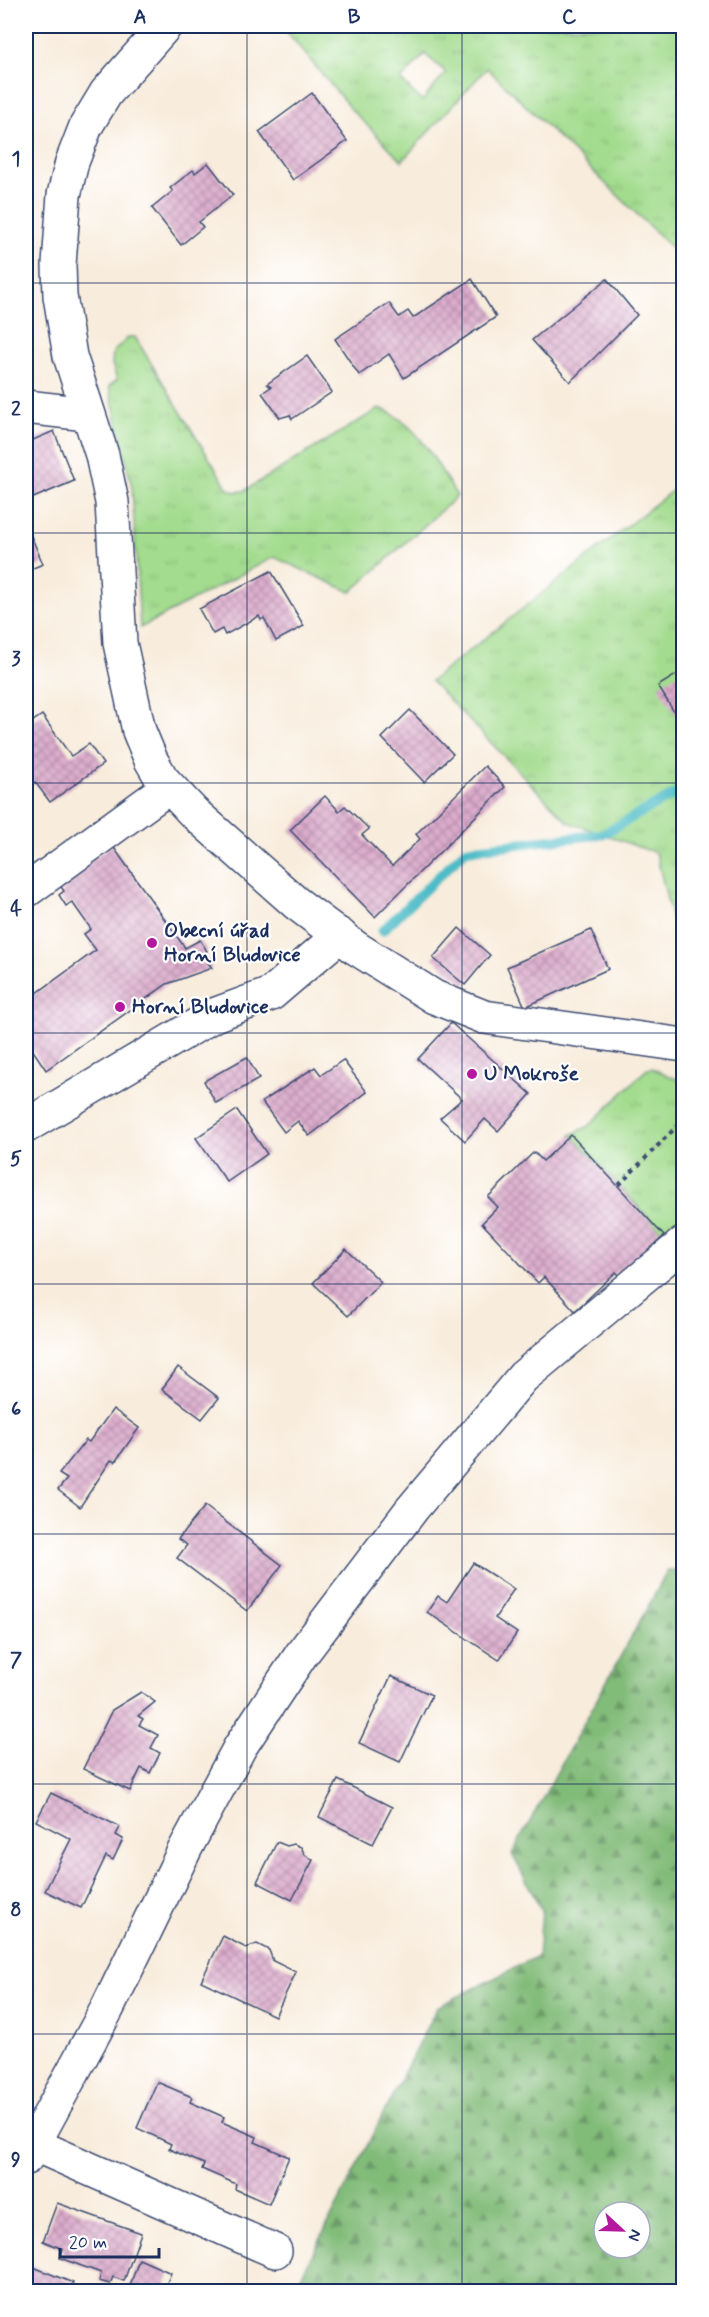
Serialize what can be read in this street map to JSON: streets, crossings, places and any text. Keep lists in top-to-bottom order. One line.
{"places":["Obecní úřad Horní Bludovice","Horní Bludovice","U Mokroše"],"scale_bar":"20 m","north":"right","grid":{"columns":["A","B","C"],"rows":["1","2","3","4","5","6","7","8","9"]}}
